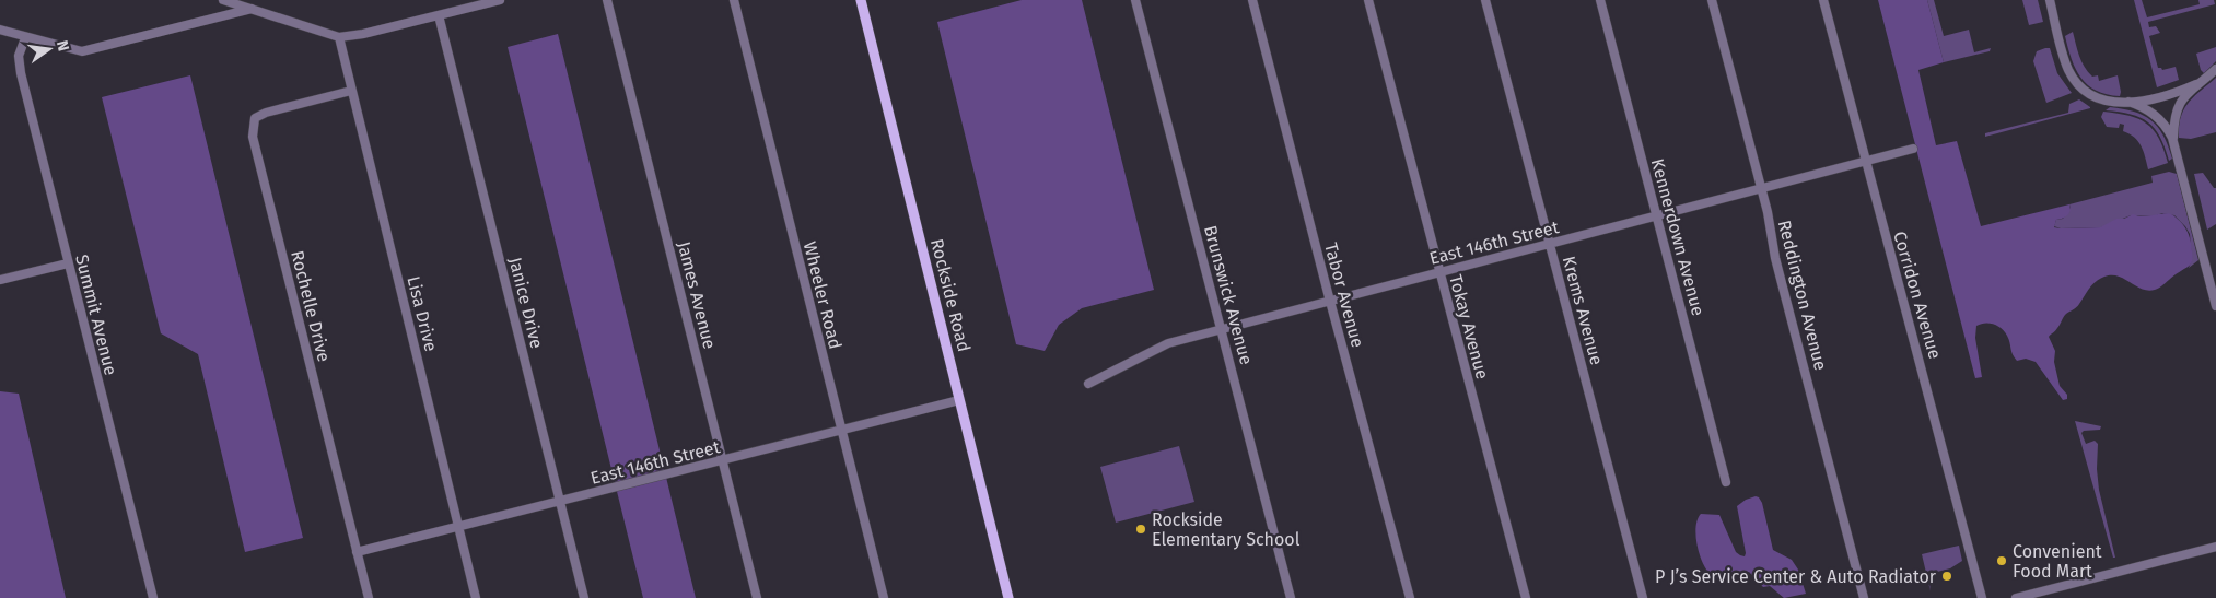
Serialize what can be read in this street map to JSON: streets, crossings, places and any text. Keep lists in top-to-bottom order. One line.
{"streets":{"main road":["Rockside Road"],"street":["Kennerdown Avenue","East 146th Street","James Avenue","Wheeler Road","Brunswick Avenue","Tabor Avenue","Reddington Avenue","Corridon Avenue","Janice Drive","Rochelle Drive","Krems Avenue","Lisa Drive","Summit Avenue","Tokay Avenue"]},"crossings":[["Kennerdown Avenue","East 146th Street"],["East 146th Street","James Avenue"],["East 146th Street","Wheeler Road"],["East 146th Street","Rockside Road"],["East 146th Street","Brunswick Avenue"],["East 146th Street","Tabor Avenue"],["East 146th Street","Reddington Avenue"],["East 146th Street","Corridon Avenue"],["East 146th Street","Janice Drive"],["East 146th Street","Rochelle Drive"],["East 146th Street","Krems Avenue"],["East 146th Street","Lisa Drive"],["East 146th Street","Tokay Avenue"],["Rochelle Drive","Lisa Drive"]],"places":["Rockside Elementary School","Convenient Food Mart","P J’s Service Center & Auto Radiator"],"north":"right"}
